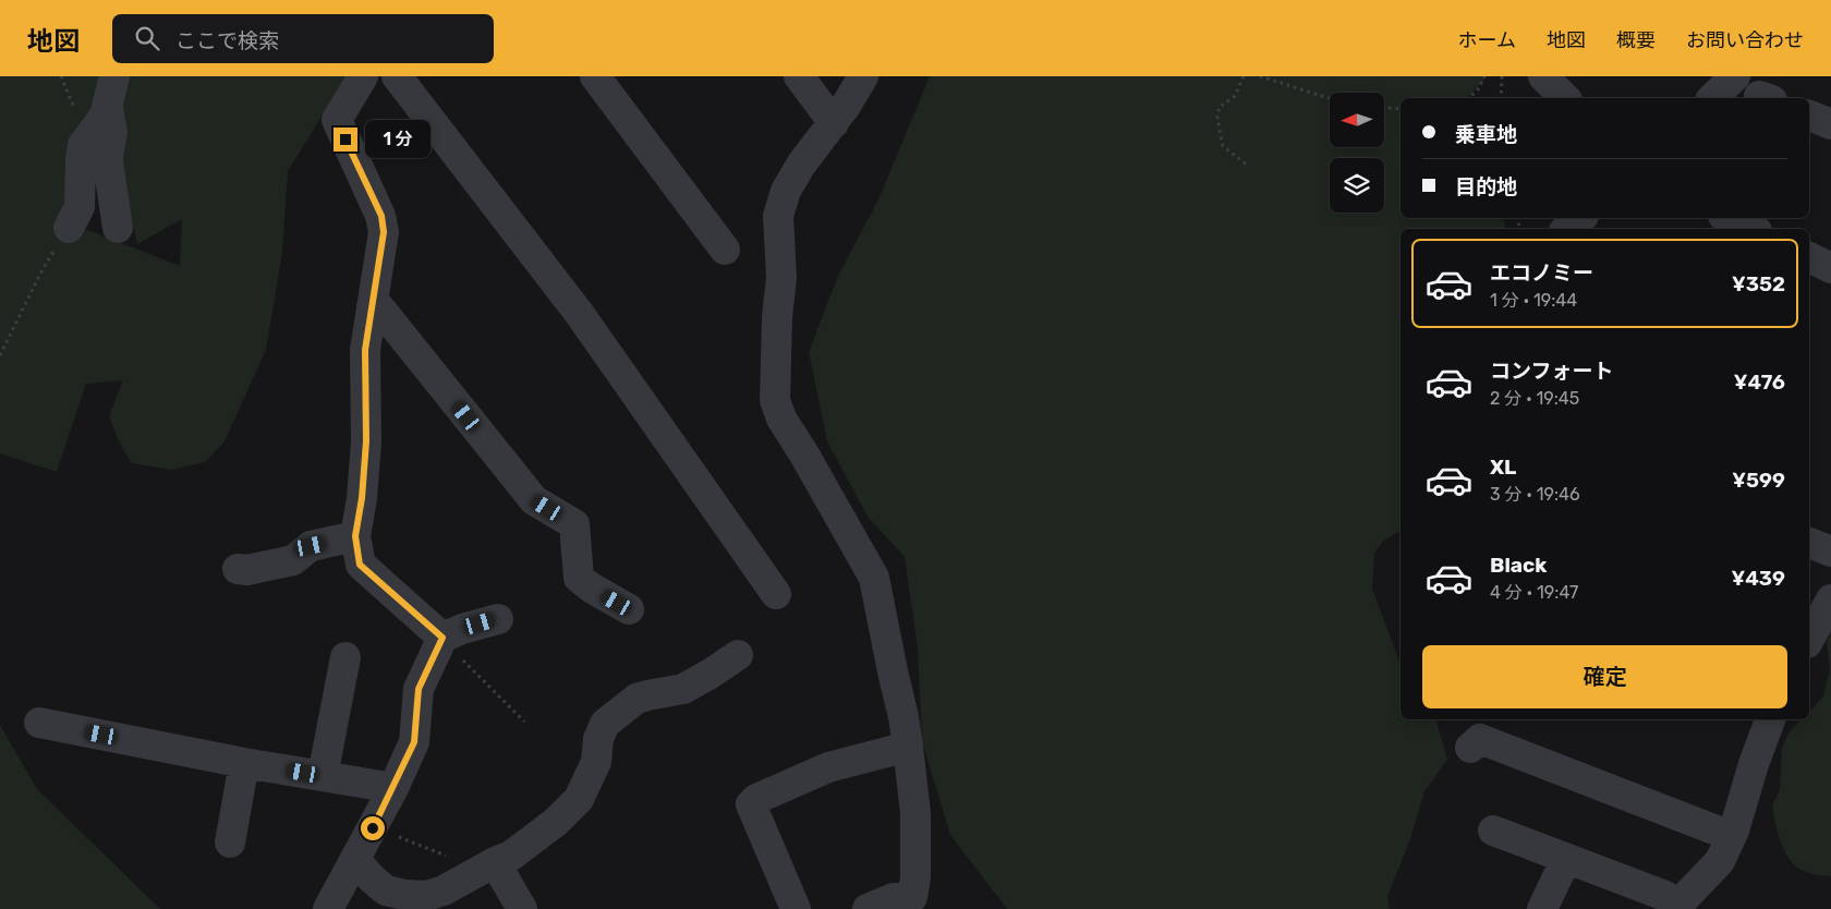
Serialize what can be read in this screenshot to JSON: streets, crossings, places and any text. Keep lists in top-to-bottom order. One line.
{"north":"left","page":{"header":"地図","search":"ここで検索","nav":["ホーム","地図","概要","お問い合わせ"],"banner":["乗車地","目的地"],"bubble":"1 分","list":[{"name":"エコノミー","note":"1 分 · 19:44","value":"¥352"},{"name":"コンフォート","note":"2 分 · 19:45","value":"¥476"},{"name":"XL","note":"3 分 · 19:46","value":"¥599"},{"name":"Black","note":"4 分 · 19:47","value":"¥439"}],"buttons":"確定"}}
